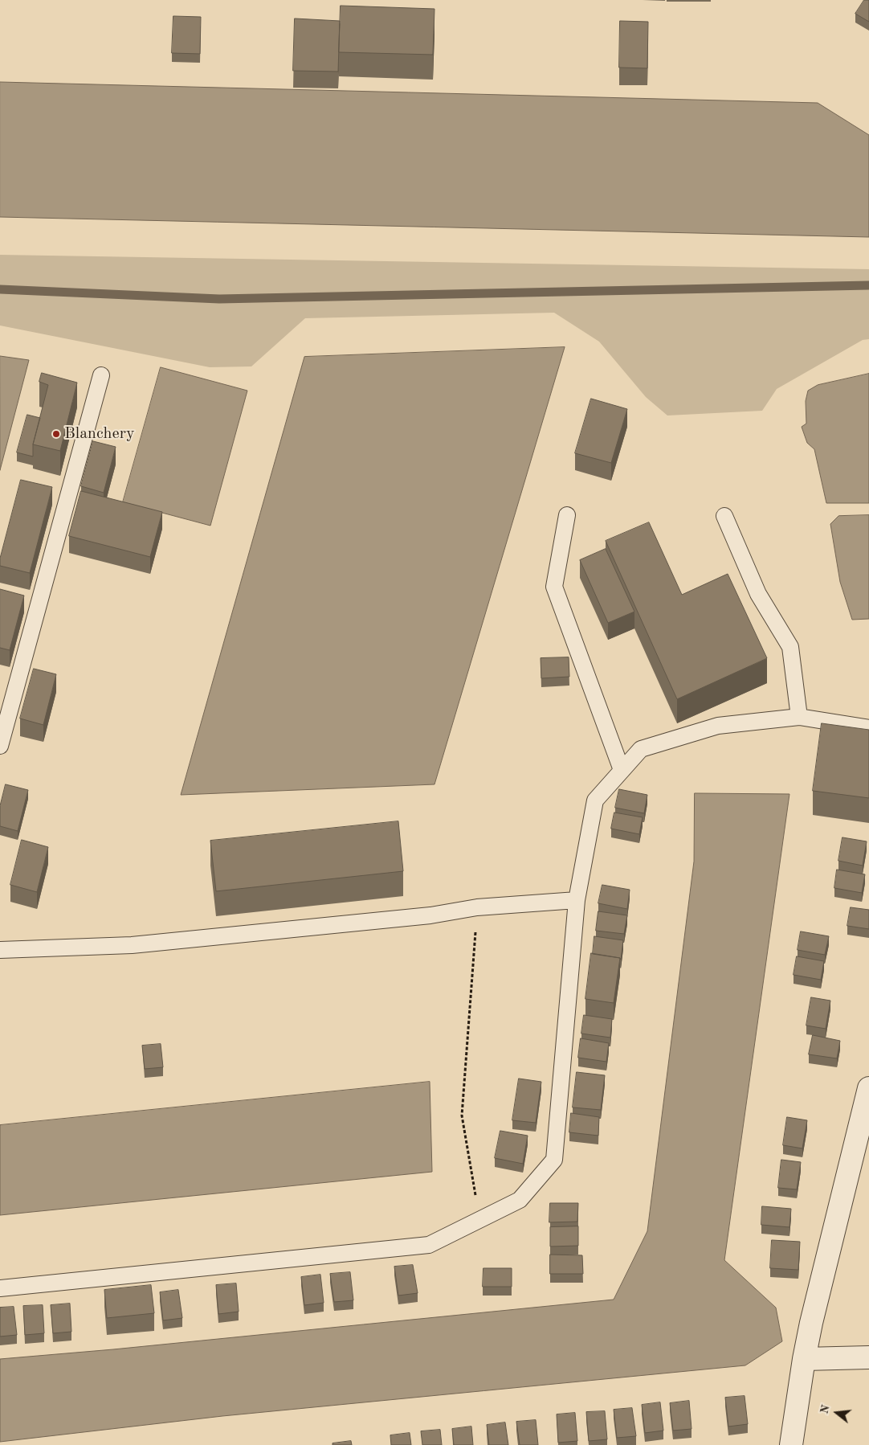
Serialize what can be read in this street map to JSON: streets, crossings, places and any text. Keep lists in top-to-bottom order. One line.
{"places":["Blanchery"],"north":"left"}
